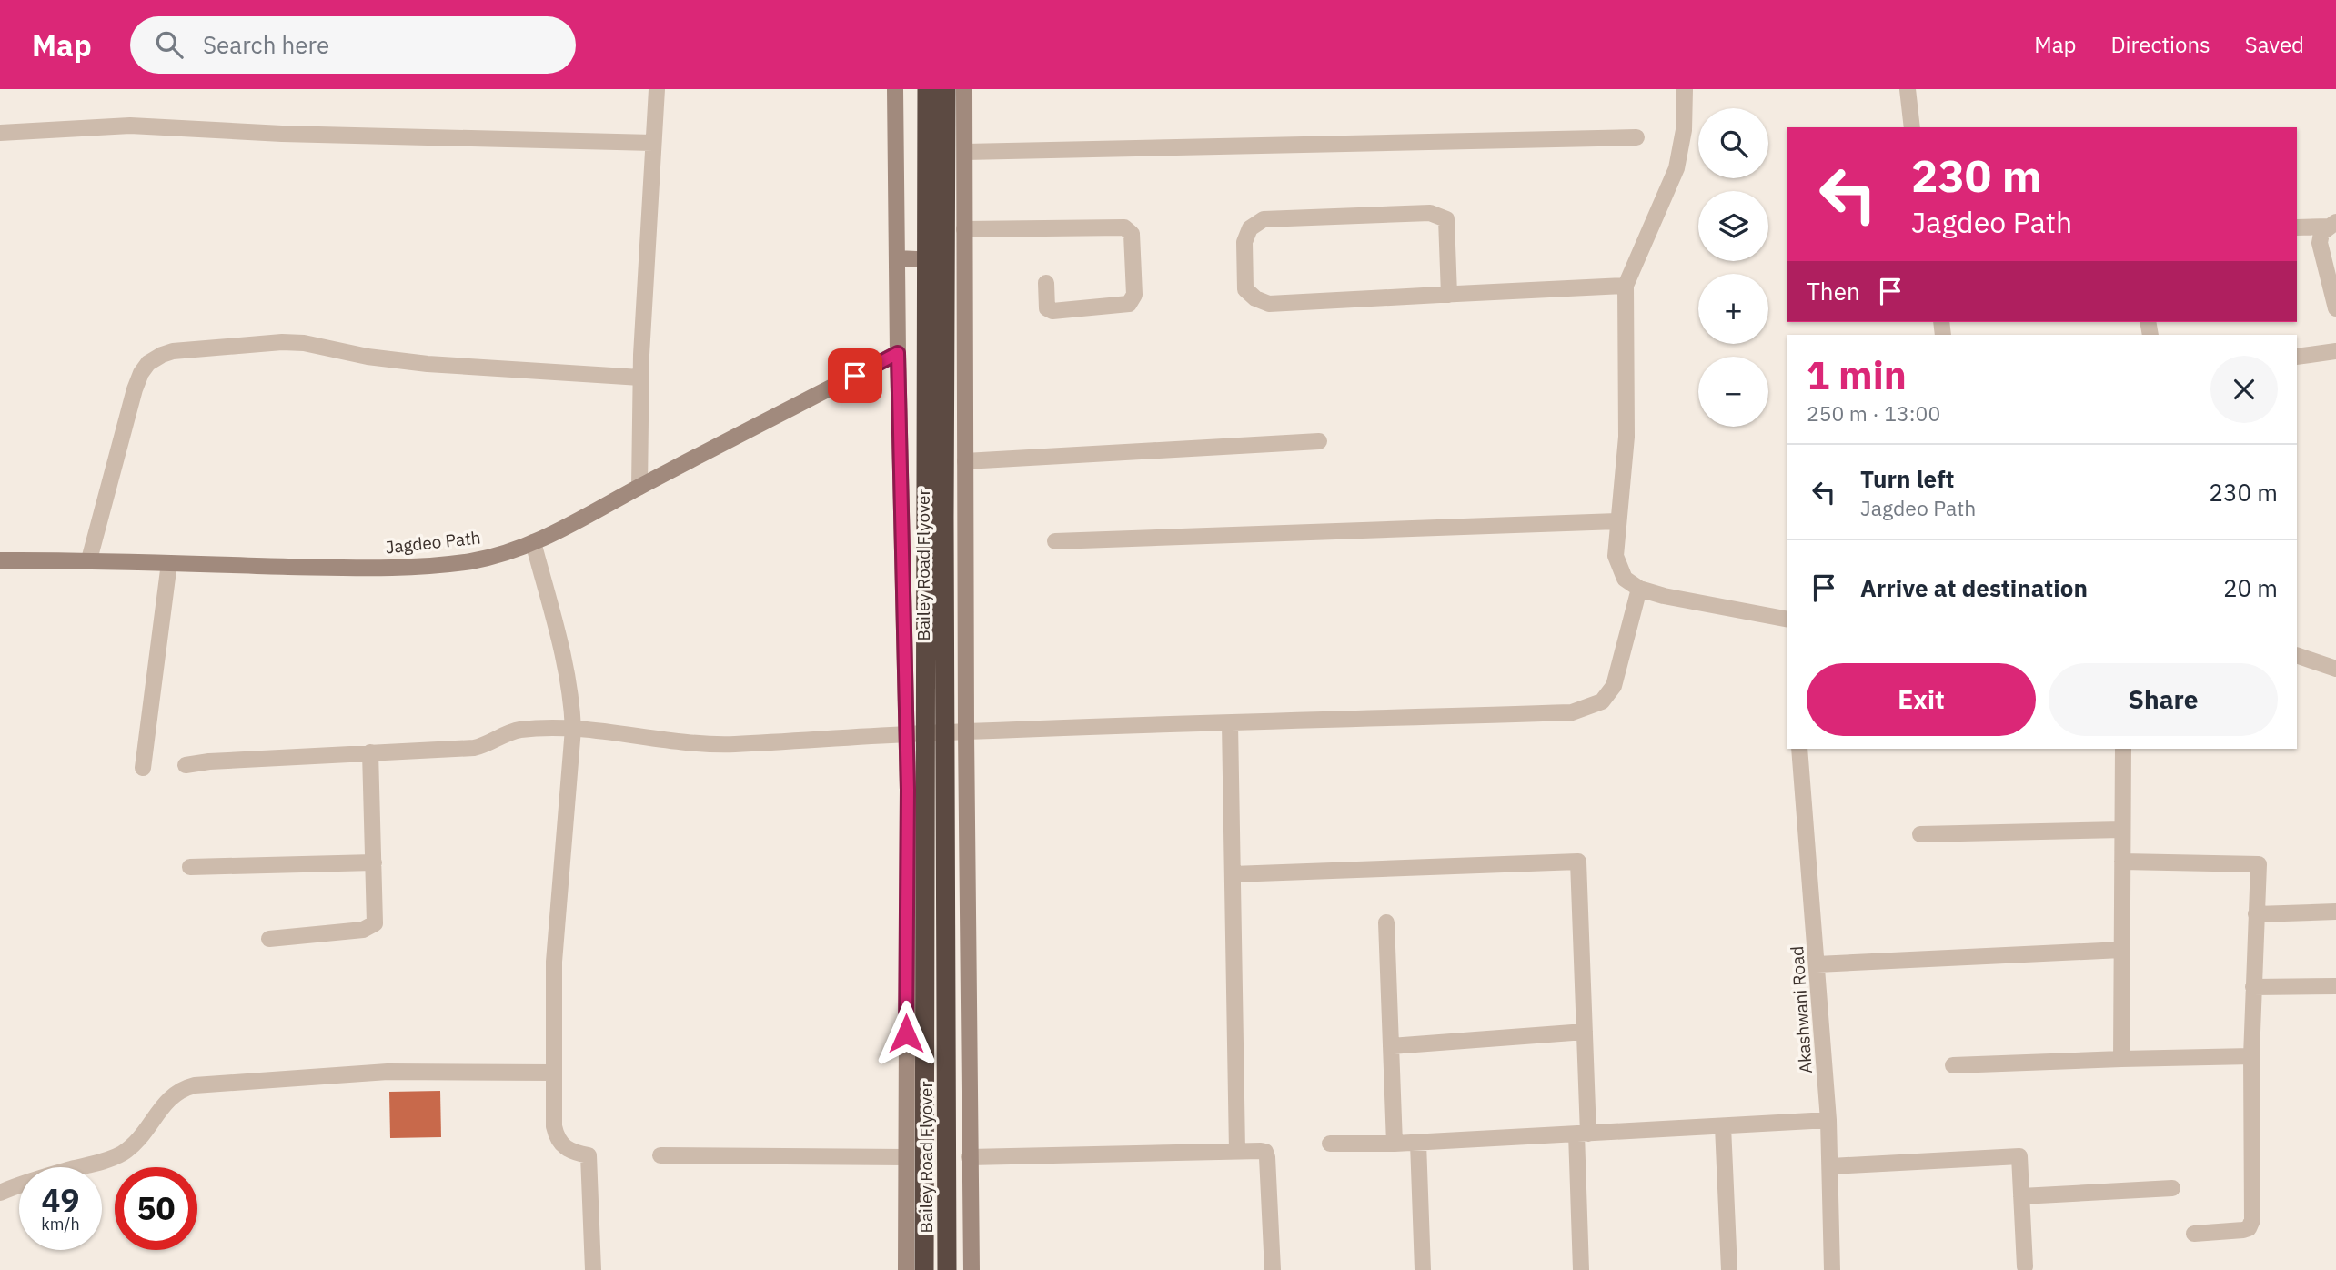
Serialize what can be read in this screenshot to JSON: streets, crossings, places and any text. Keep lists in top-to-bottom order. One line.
{"streets":{"highway":["Bailey Road Flyover"],"main road":["Jagdeo Path"],"street":["Akashwani Road"]},"page":{"header":"Map","search":"Search here","nav":["Map","Directions","Saved"],"map_buttons":["+","−"],"turn":["230 m","Jagdeo Path"],"then":"Then","heading":["1 min","250 m · 13:00"],"list":[{"name":"Turn left","note":"Jagdeo Path","value":"230 m"},{"name":"Arrive at destination","value":"20 m"}],"buttons":["Exit","Share"],"speed":"49 km/h","limit":"50"}}
